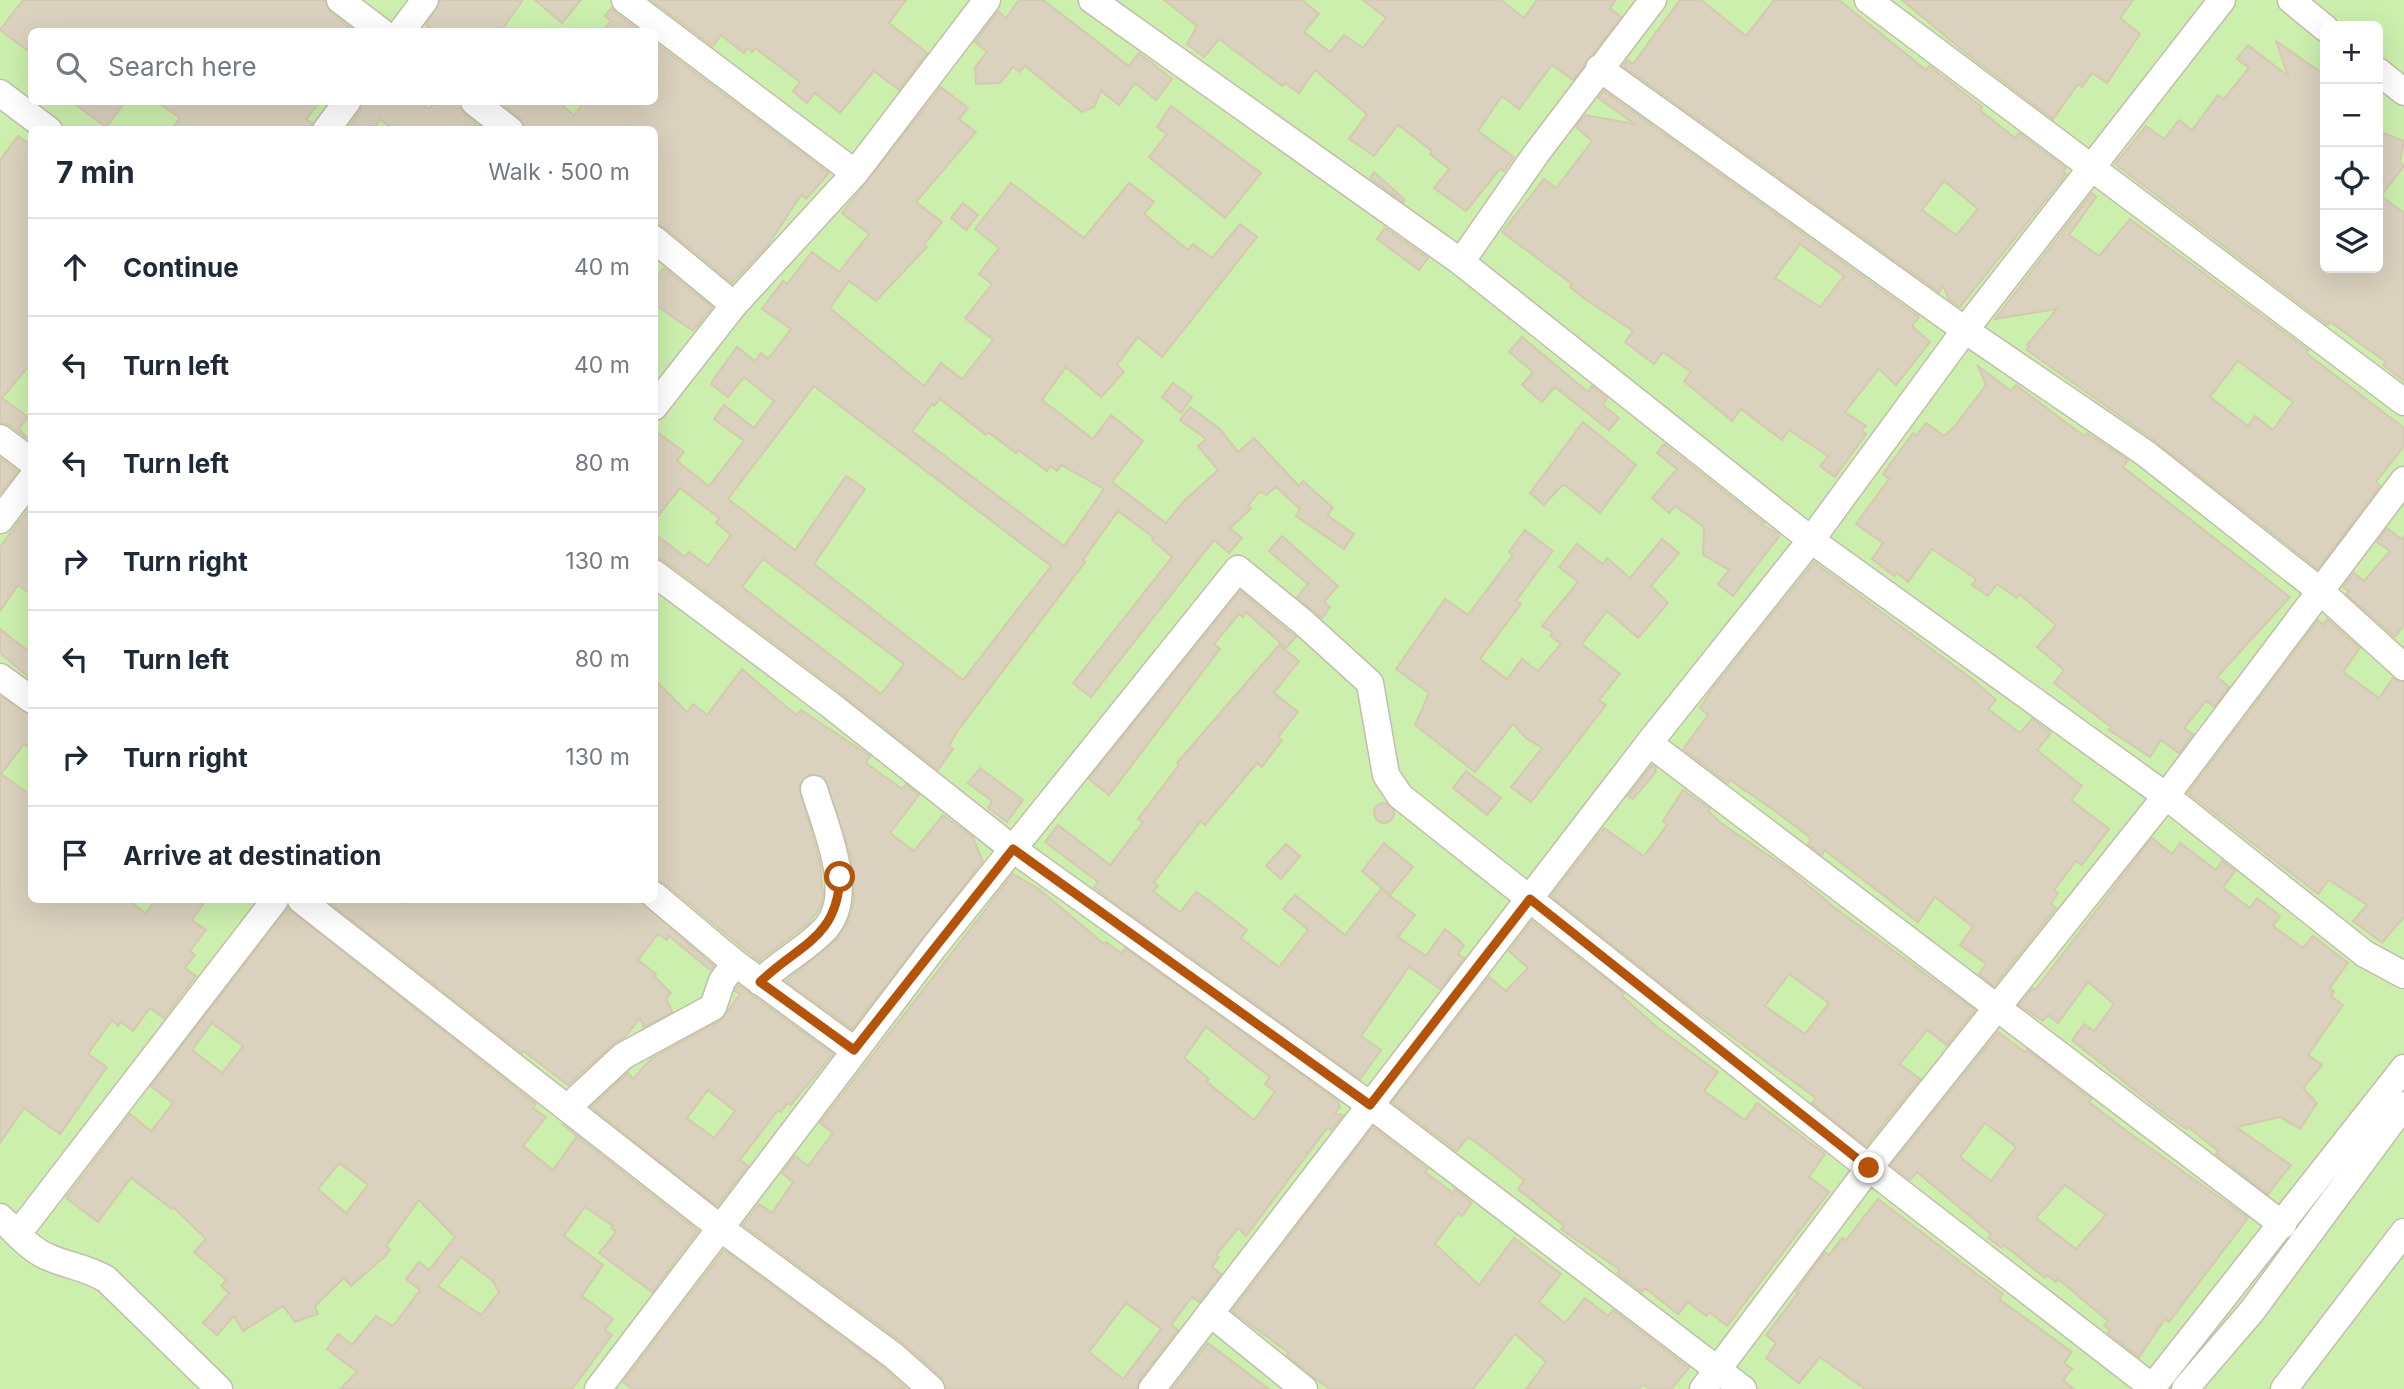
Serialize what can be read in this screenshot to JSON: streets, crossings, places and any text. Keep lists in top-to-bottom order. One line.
{"page":{"map_buttons":["+","−"],"search":"Search here","heading":["7 min","Walk · 500 m"],"list":[["Continue","40 m"],["Turn left","40 m"],["Turn left","80 m"],["Turn right","130 m"],["Turn left","80 m"],["Turn right","130 m"],"Arrive at destination"]}}
